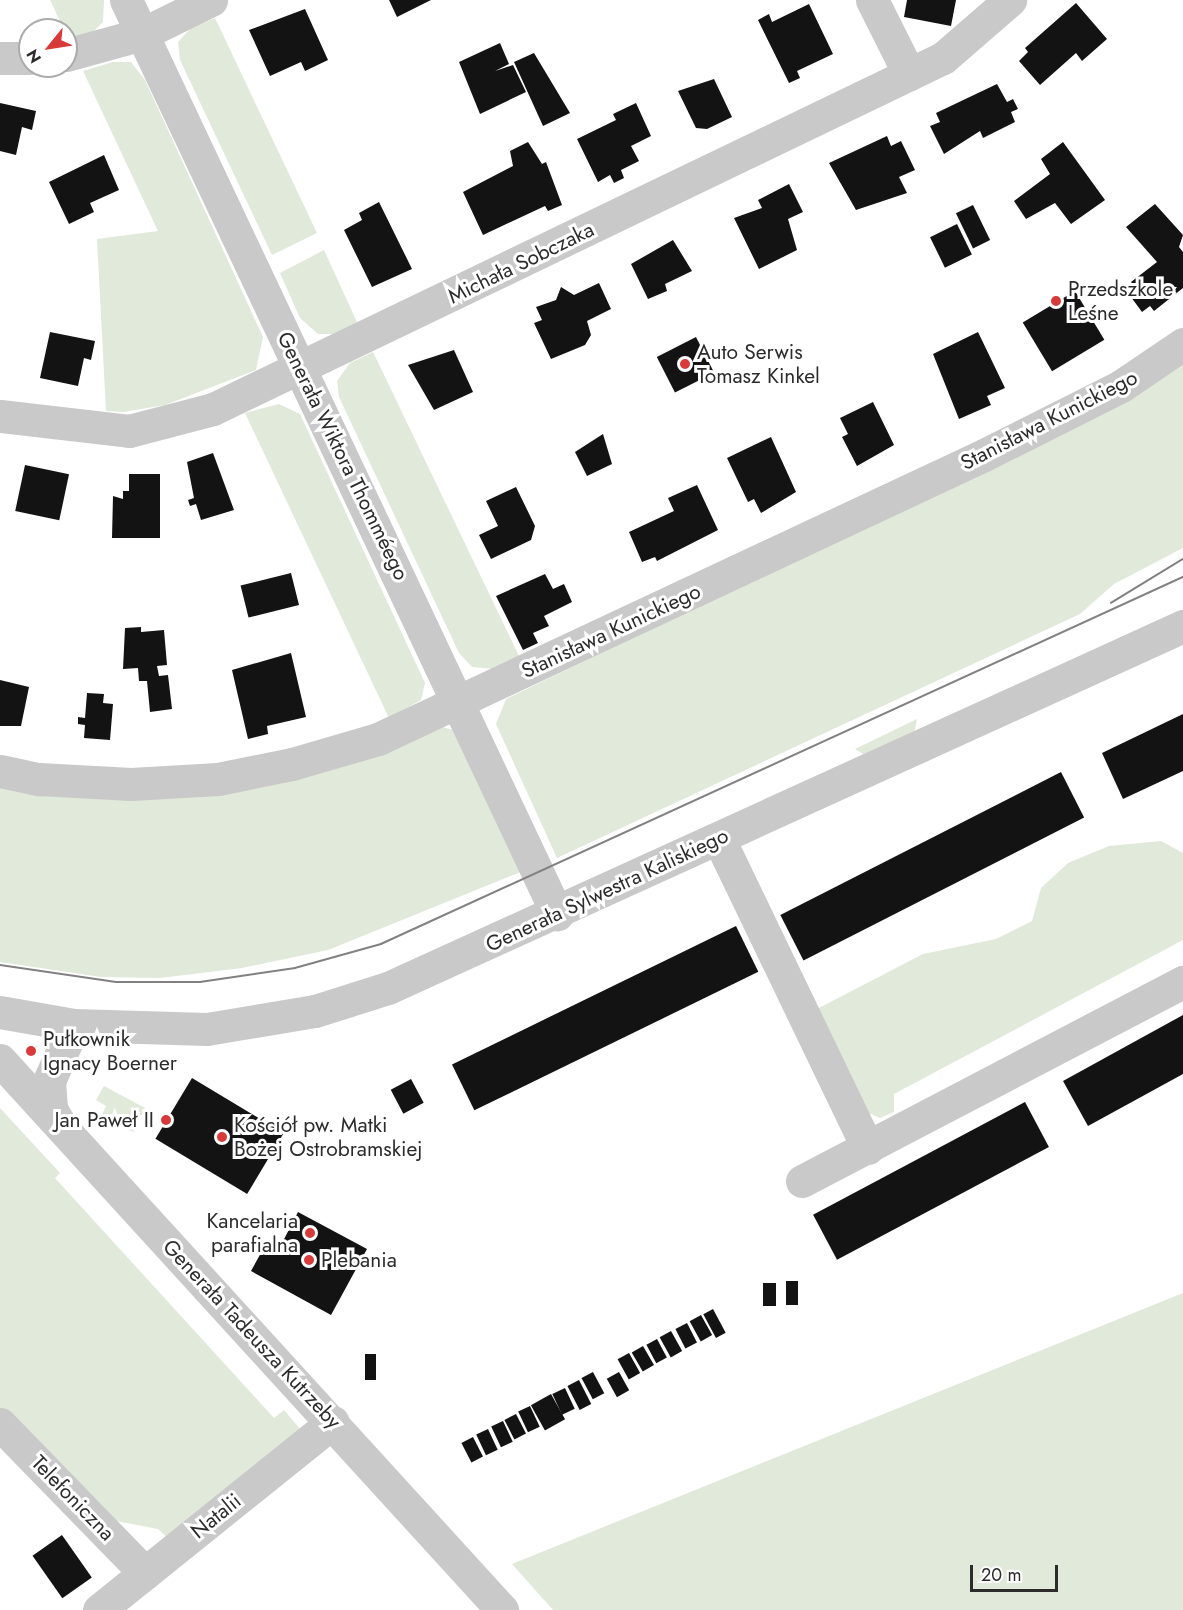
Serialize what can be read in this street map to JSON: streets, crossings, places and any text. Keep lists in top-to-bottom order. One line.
{"streets":{"street":["Michała Sobczaka","Stanisława Kunickiego","Generała Wiktora Thomméego","Generała Sylwestra Kaliskiego","Generała Tadeusza Kutrzeby","Telefoniczna","Natalii"]},"crossings":[["Michała Sobczaka","Generała Wiktora Thomméego"],["Stanisława Kunickiego","Generała Wiktora Thomméego"],["Generała Wiktora Thomméego","Generała Sylwestra Kaliskiego"],["Generała Tadeusza Kutrzeby","Natalii"],["Telefoniczna","Natalii"]],"places":["Przedszkole Leśne","Auto Serwis Tomasz Kinkel","Pułkownik Ignacy Boerner","Jan Paweł II","Kościół pw. Matki Bożej Ostrobramskiej","Kancelaria parafialna","Plebania"],"scale_bar":"20 m","north":"bottom left"}
